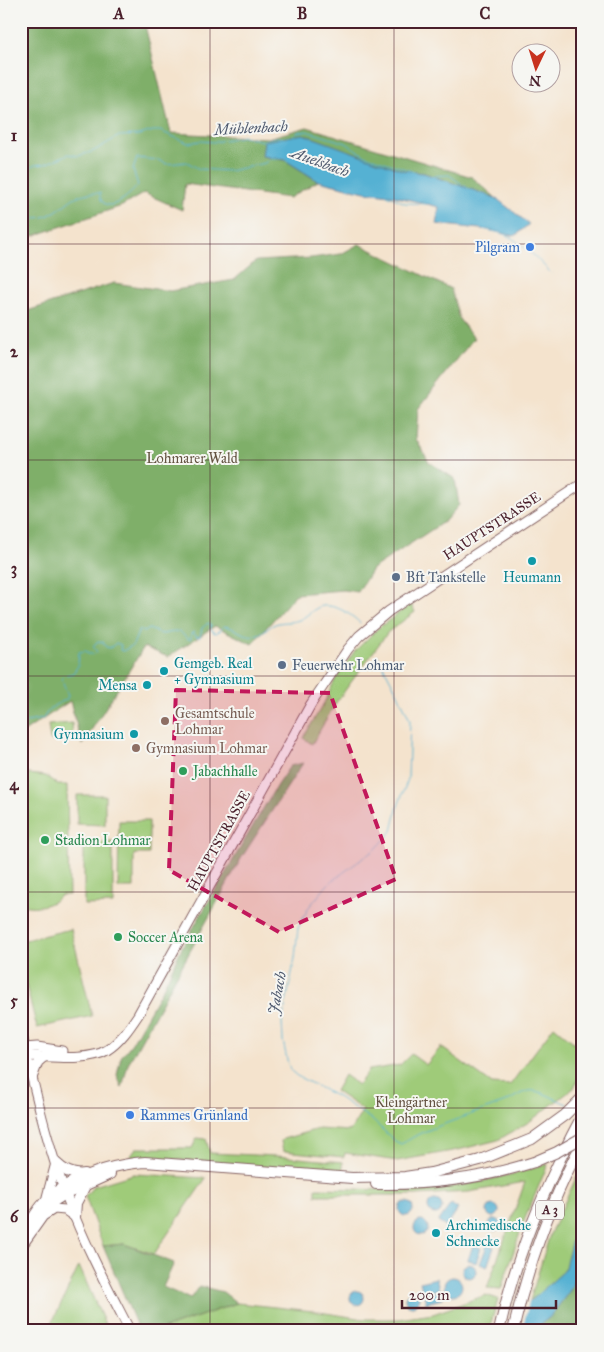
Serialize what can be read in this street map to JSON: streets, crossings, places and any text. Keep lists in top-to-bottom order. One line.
{"streets":{"highway":["A 3"],"main road":["HAUPTSTRASSE"]},"water":["Mühlenbach","Auelsbach","Jabach"],"parks":["Lohmarer Wald","Kleingärtner Lohmar"],"places":["Pilgram","Heumann","Bft Tankstelle","Feuerwehr Lohmar","Gemgeb. Real + Gymnasium","Mensa","Gesamtschule Lohmar","Gymnasium","Gymnasium Lohmar","Jabachhalle","Stadion Lohmar","Soccer Arena","Rammes Grünland","Archimedische Schnecke"],"scale_bar":"200 m","north":"bottom","grid":{"columns":["A","B","C"],"rows":["1","2","3","4","5","6"]}}
